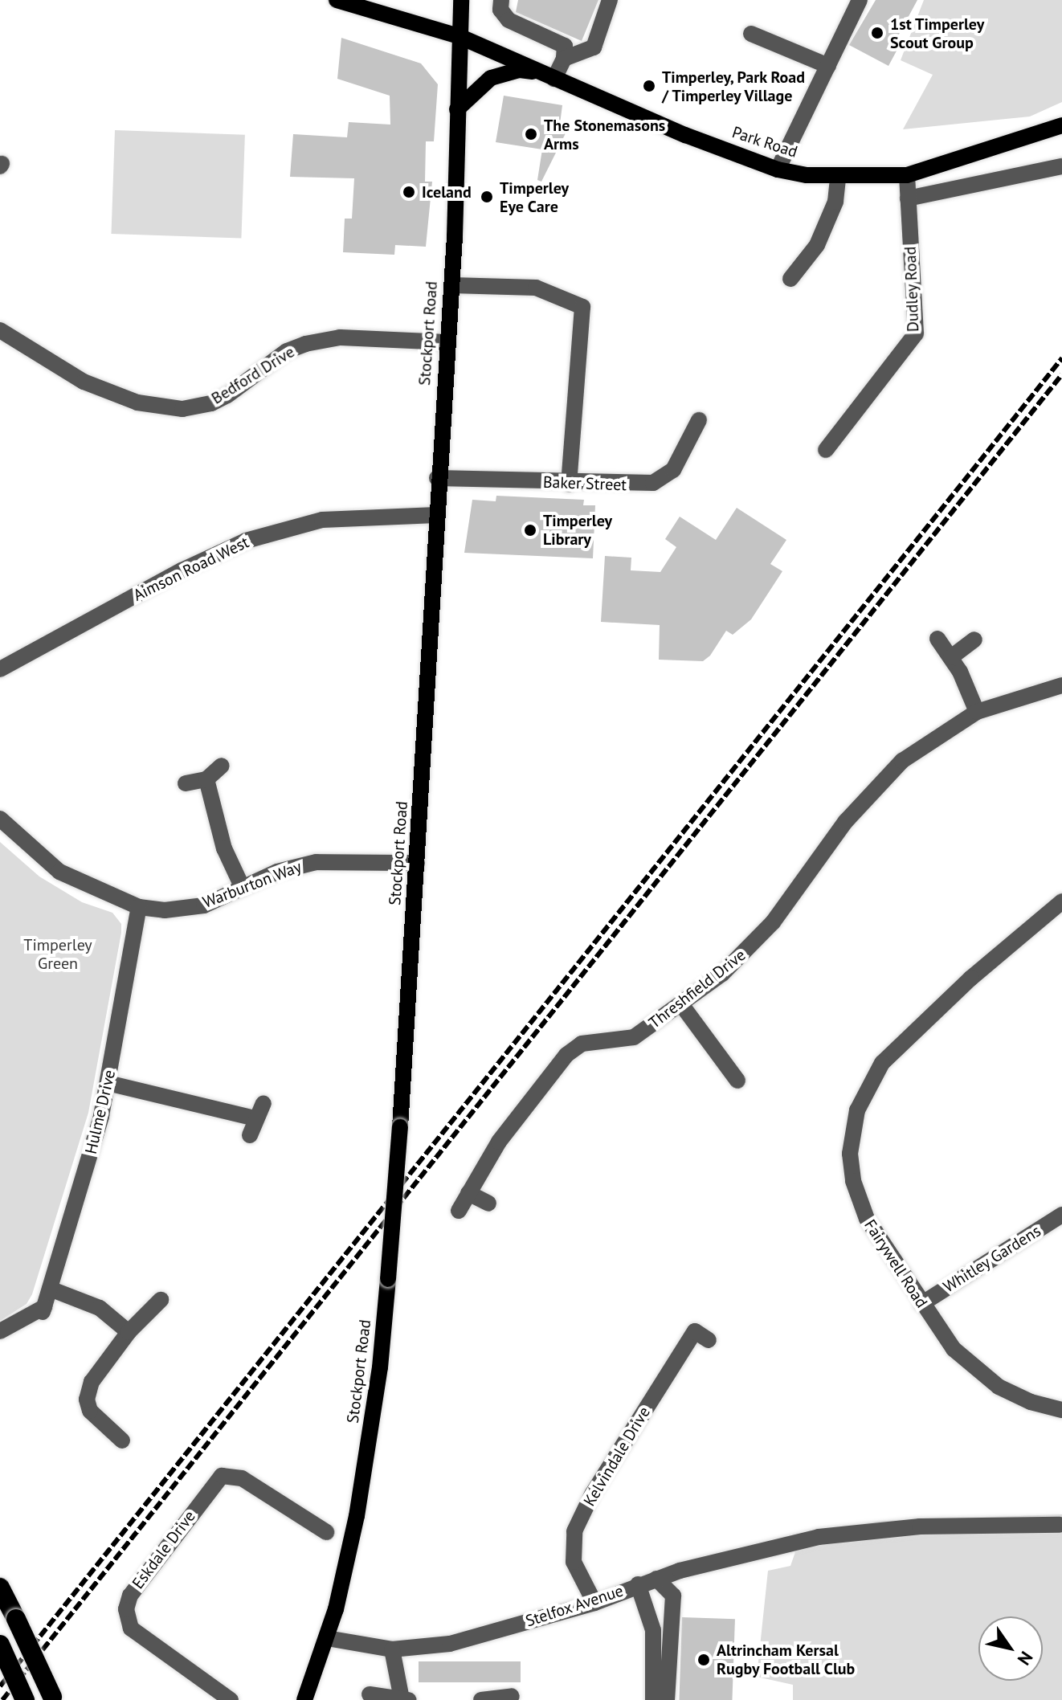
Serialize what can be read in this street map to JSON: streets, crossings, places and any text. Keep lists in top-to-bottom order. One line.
{"streets":{"main road":["Park Road","Stockport Road"],"street":["Dudley Road","Bedford Drive","Baker Street","Aimson Road West","Warburton Way","Threshfield Drive","Hulme Drive","Whitley Gardens","Fairywell Road","Kelvindale Drive","Eskdale Drive","Stelfox Avenue"]},"crossings":[["Park Road","Dudley Road"],["Park Road","Stockport Road"],["Stockport Road","Bedford Drive"],["Stockport Road","Baker Street"],["Stockport Road","Aimson Road West"],["Stockport Road","Warburton Way"],["Stockport Road","Stelfox Avenue"],["Warburton Way","Hulme Drive"],["Whitley Gardens","Fairywell Road"],["Kelvindale Drive","Stelfox Avenue"]],"parks":["Timperley Green"],"places":["1st Timperley Scout Group","Timperley, Park Road / Timperley Village","The Stonemasons Arms","Iceland","Timperley Eye Care","Timperley Library","Altrincham Kersal Rugby Football Club"],"north":"bottom right"}
